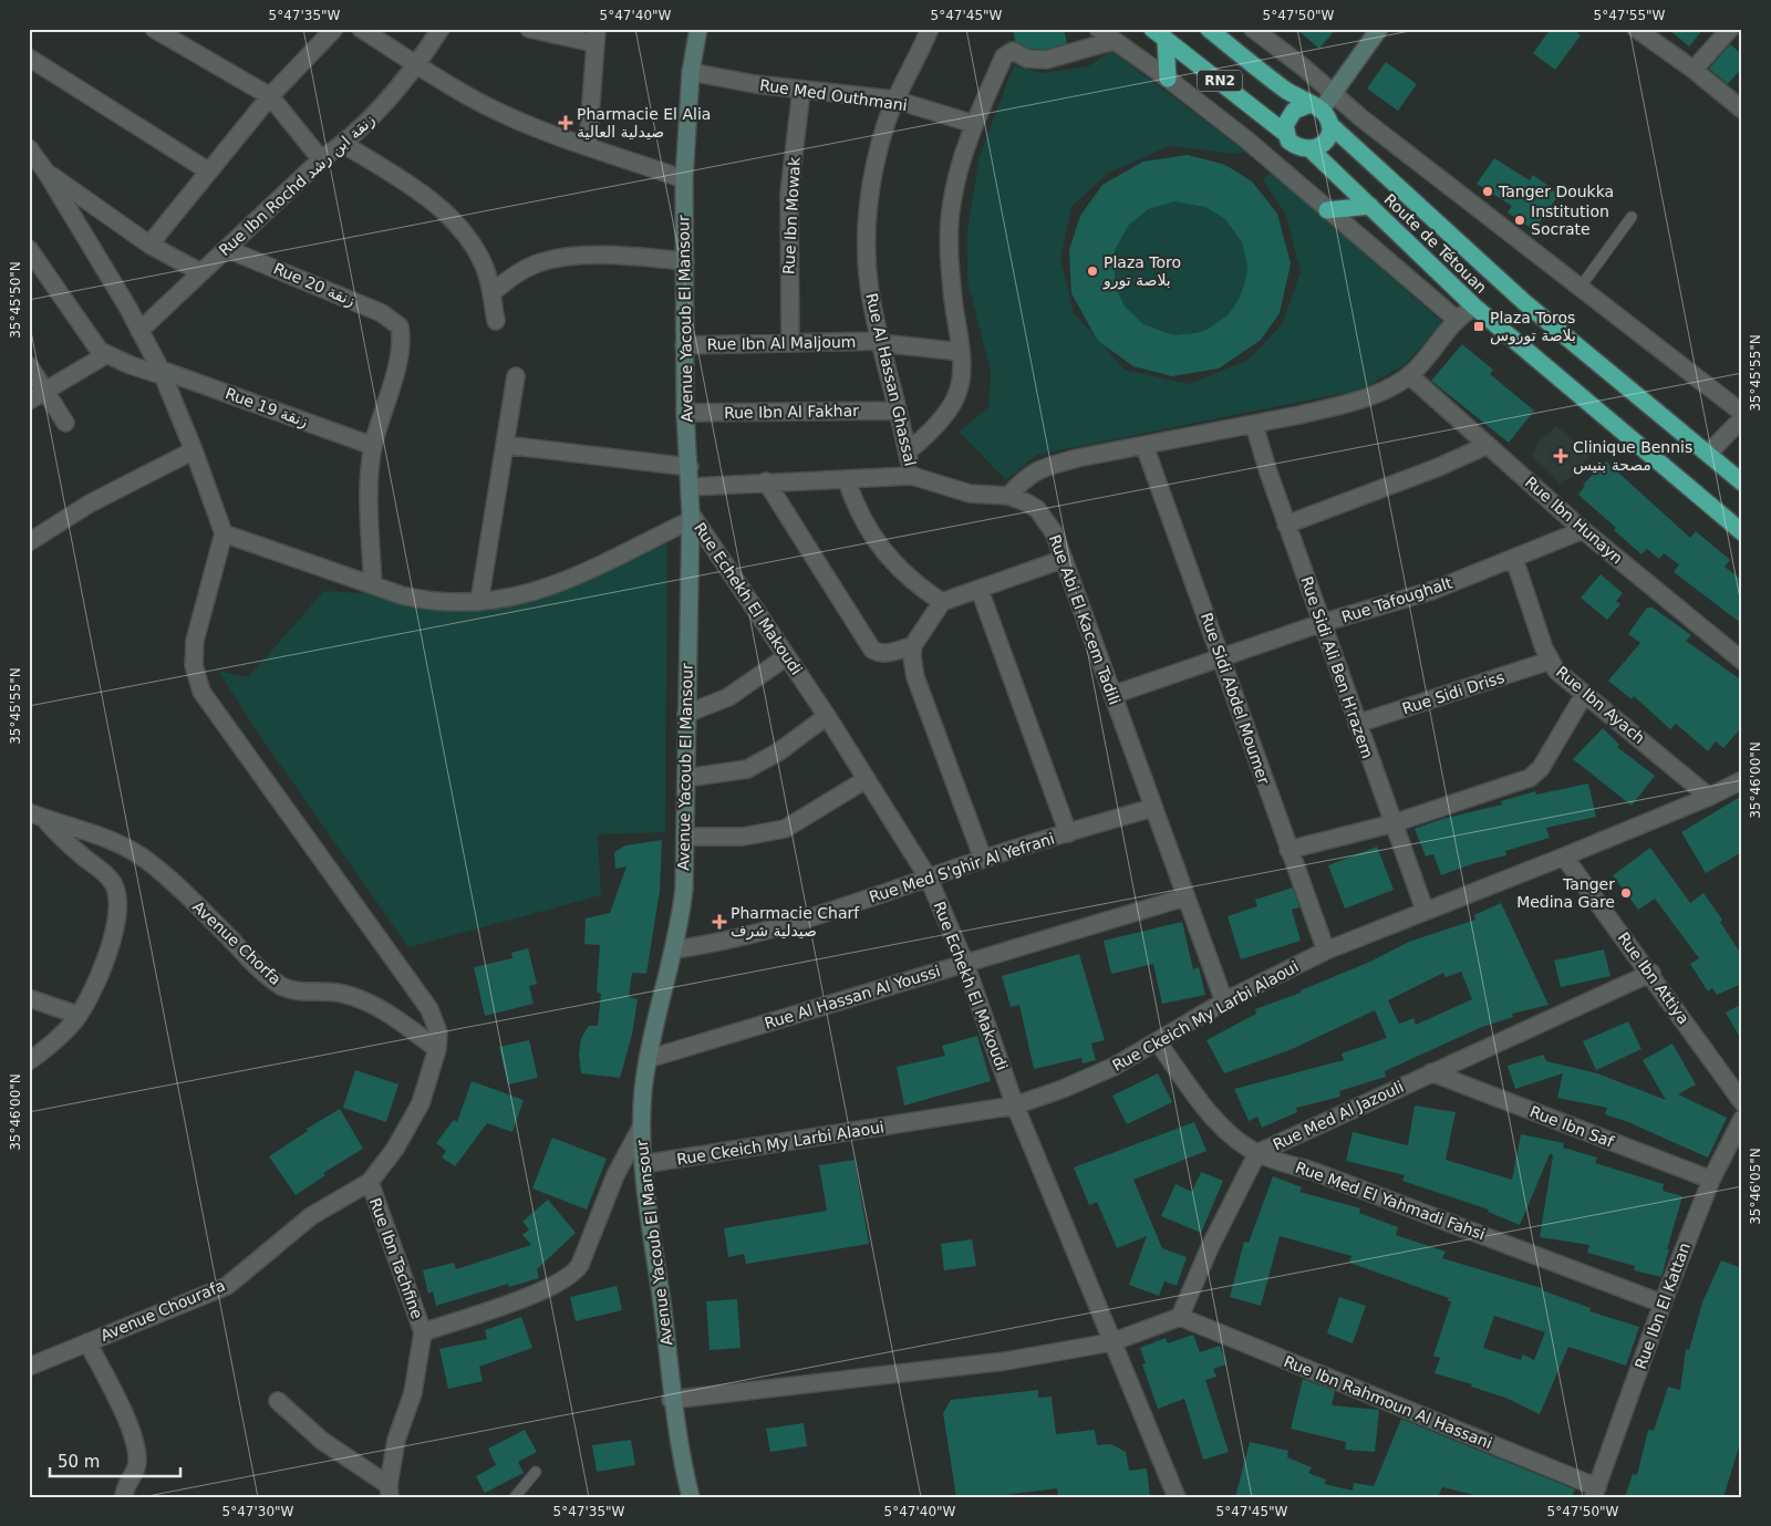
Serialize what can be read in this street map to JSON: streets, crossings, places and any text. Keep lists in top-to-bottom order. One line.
{"streets":{"highway":["RN2","Route de Tétouan"],"street":["Rue Med Outhmani","Rue Ibn Rochd زنقة ابن رشد","Rue Ibn Mowak","Rue 20 زنقة","Avenue Yacoub El Mansour","Rue Ibn Al Maljoum","Rue Al Hassan Ghassal","Rue 19 زنقة","Rue Ibn Al Fakhar","Rue Ibn Hunayn","Rue Echekh El Makoudi","Rue Tafoughalt","Rue Abi El Kacem Tadili","Rue Sidi Ali Ben H'razem","Rue Sidi Driss","Rue Sidi Abdel Moumer","Rue Ibn Ayach","Rue Med S'ghir Al Yefrani","Avenue Chorfa","Rue Ibn Attiya","Rue Al Hassan Al Youssi","Rue Ckeich My Larbi Alaoui","Rue Med Al Jazouli","Rue Ibn Saf","Rue Med El Yahmadi Fahsi","Rue Ibn Tachfine","Rue Ibn El Kattan","Avenue Chourafa","Rue Ibn Rahmoun Al Hassani"]},"crossings":[["RN2","Route de Tétouan"],["Rue Med Outhmani","Rue Ibn Mowak"],["Rue Med Outhmani","Avenue Yacoub El Mansour"],["Rue Med Outhmani","Rue Al Hassan Ghassal"],["Rue Ibn Rochd زنقة ابن رشد","Rue 20 زنقة"],["Rue Ibn Mowak","Rue Ibn Al Maljoum"],["Rue 20 زنقة","Rue 19 زنقة"],["Avenue Yacoub El Mansour","Rue Ibn Al Maljoum"],["Avenue Yacoub El Mansour","Rue Ibn Al Fakhar"],["Avenue Yacoub El Mansour","Rue Echekh El Makoudi"],["Avenue Yacoub El Mansour","Rue Abi El Kacem Tadili"],["Avenue Yacoub El Mansour","Rue Med S'ghir Al Yefrani"],["Avenue Yacoub El Mansour","Rue Al Hassan Al Youssi"],["Avenue Yacoub El Mansour","Rue Ckeich My Larbi Alaoui"],["Rue Ibn Al Maljoum","Rue Al Hassan Ghassal"],["Rue Al Hassan Ghassal","Rue Ibn Al Fakhar"],["Rue Al Hassan Ghassal","Rue Abi El Kacem Tadili"],["Rue Ibn Hunayn","Rue Tafoughalt"],["Rue Echekh El Makoudi","Rue Med S'ghir Al Yefrani"],["Rue Echekh El Makoudi","Rue Al Hassan Al Youssi"],["Rue Echekh El Makoudi","Rue Ckeich My Larbi Alaoui"],["Rue Tafoughalt","Rue Abi El Kacem Tadili"],["Rue Tafoughalt","Rue Sidi Ali Ben H'razem"],["Rue Tafoughalt","Rue Sidi Abdel Moumer"],["Rue Tafoughalt","Rue Ibn Ayach"],["Rue Abi El Kacem Tadili","Rue Med S'ghir Al Yefrani"],["Rue Abi El Kacem Tadili","Rue Al Hassan Al Youssi"],["Rue Abi El Kacem Tadili","Rue Ckeich My Larbi Alaoui"],["Rue Sidi Ali Ben H'razem","Rue Sidi Driss"],["Rue Sidi Ali Ben H'razem","Rue Ckeich My Larbi Alaoui"],["Rue Sidi Driss","Rue Ibn Ayach"],["Rue Sidi Abdel Moumer","Rue Ckeich My Larbi Alaoui"],["Rue Ibn Ayach","Rue Ckeich My Larbi Alaoui"],["Rue Ibn Attiya","Rue Ckeich My Larbi Alaoui"],["Rue Ibn Attiya","Rue Med Al Jazouli"],["Rue Ckeich My Larbi Alaoui","Rue Med El Yahmadi Fahsi"],["Rue Med Al Jazouli","Rue Ibn Saf"],["Rue Med Al Jazouli","Rue Med El Yahmadi Fahsi"],["Rue Med Al Jazouli","Rue Ibn Rahmoun Al Hassani"],["Rue Ibn Saf","Rue Ibn El Kattan"],["Rue Med El Yahmadi Fahsi","Rue Ibn El Kattan"],["Rue Ibn Tachfine","Avenue Chourafa"],["Rue Ibn El Kattan","Rue Ibn Rahmoun Al Hassani"]],"places":{"health":["Pharmacie El Alia صيدلية العالية","Clinique Bennis مصحة بنيس","Pharmacie Charf صيدلية شرف"],"other":["Tanger Doukka","Institution Socrate","Plaza Toro بلاصة تورو","Tanger Medina Gare"],"transit":["Plaza Toros بلاصة توروس"]},"scale_bar":"50 m","coordinates":["5°47'35\"W","5°47'40\"W","5°47'45\"W","5°47'50\"W","5°47'55\"W","35°45'50\"N","35°45'55\"N","35°46'00\"N","35°46'05\"N","5°47'30\"W"]}
